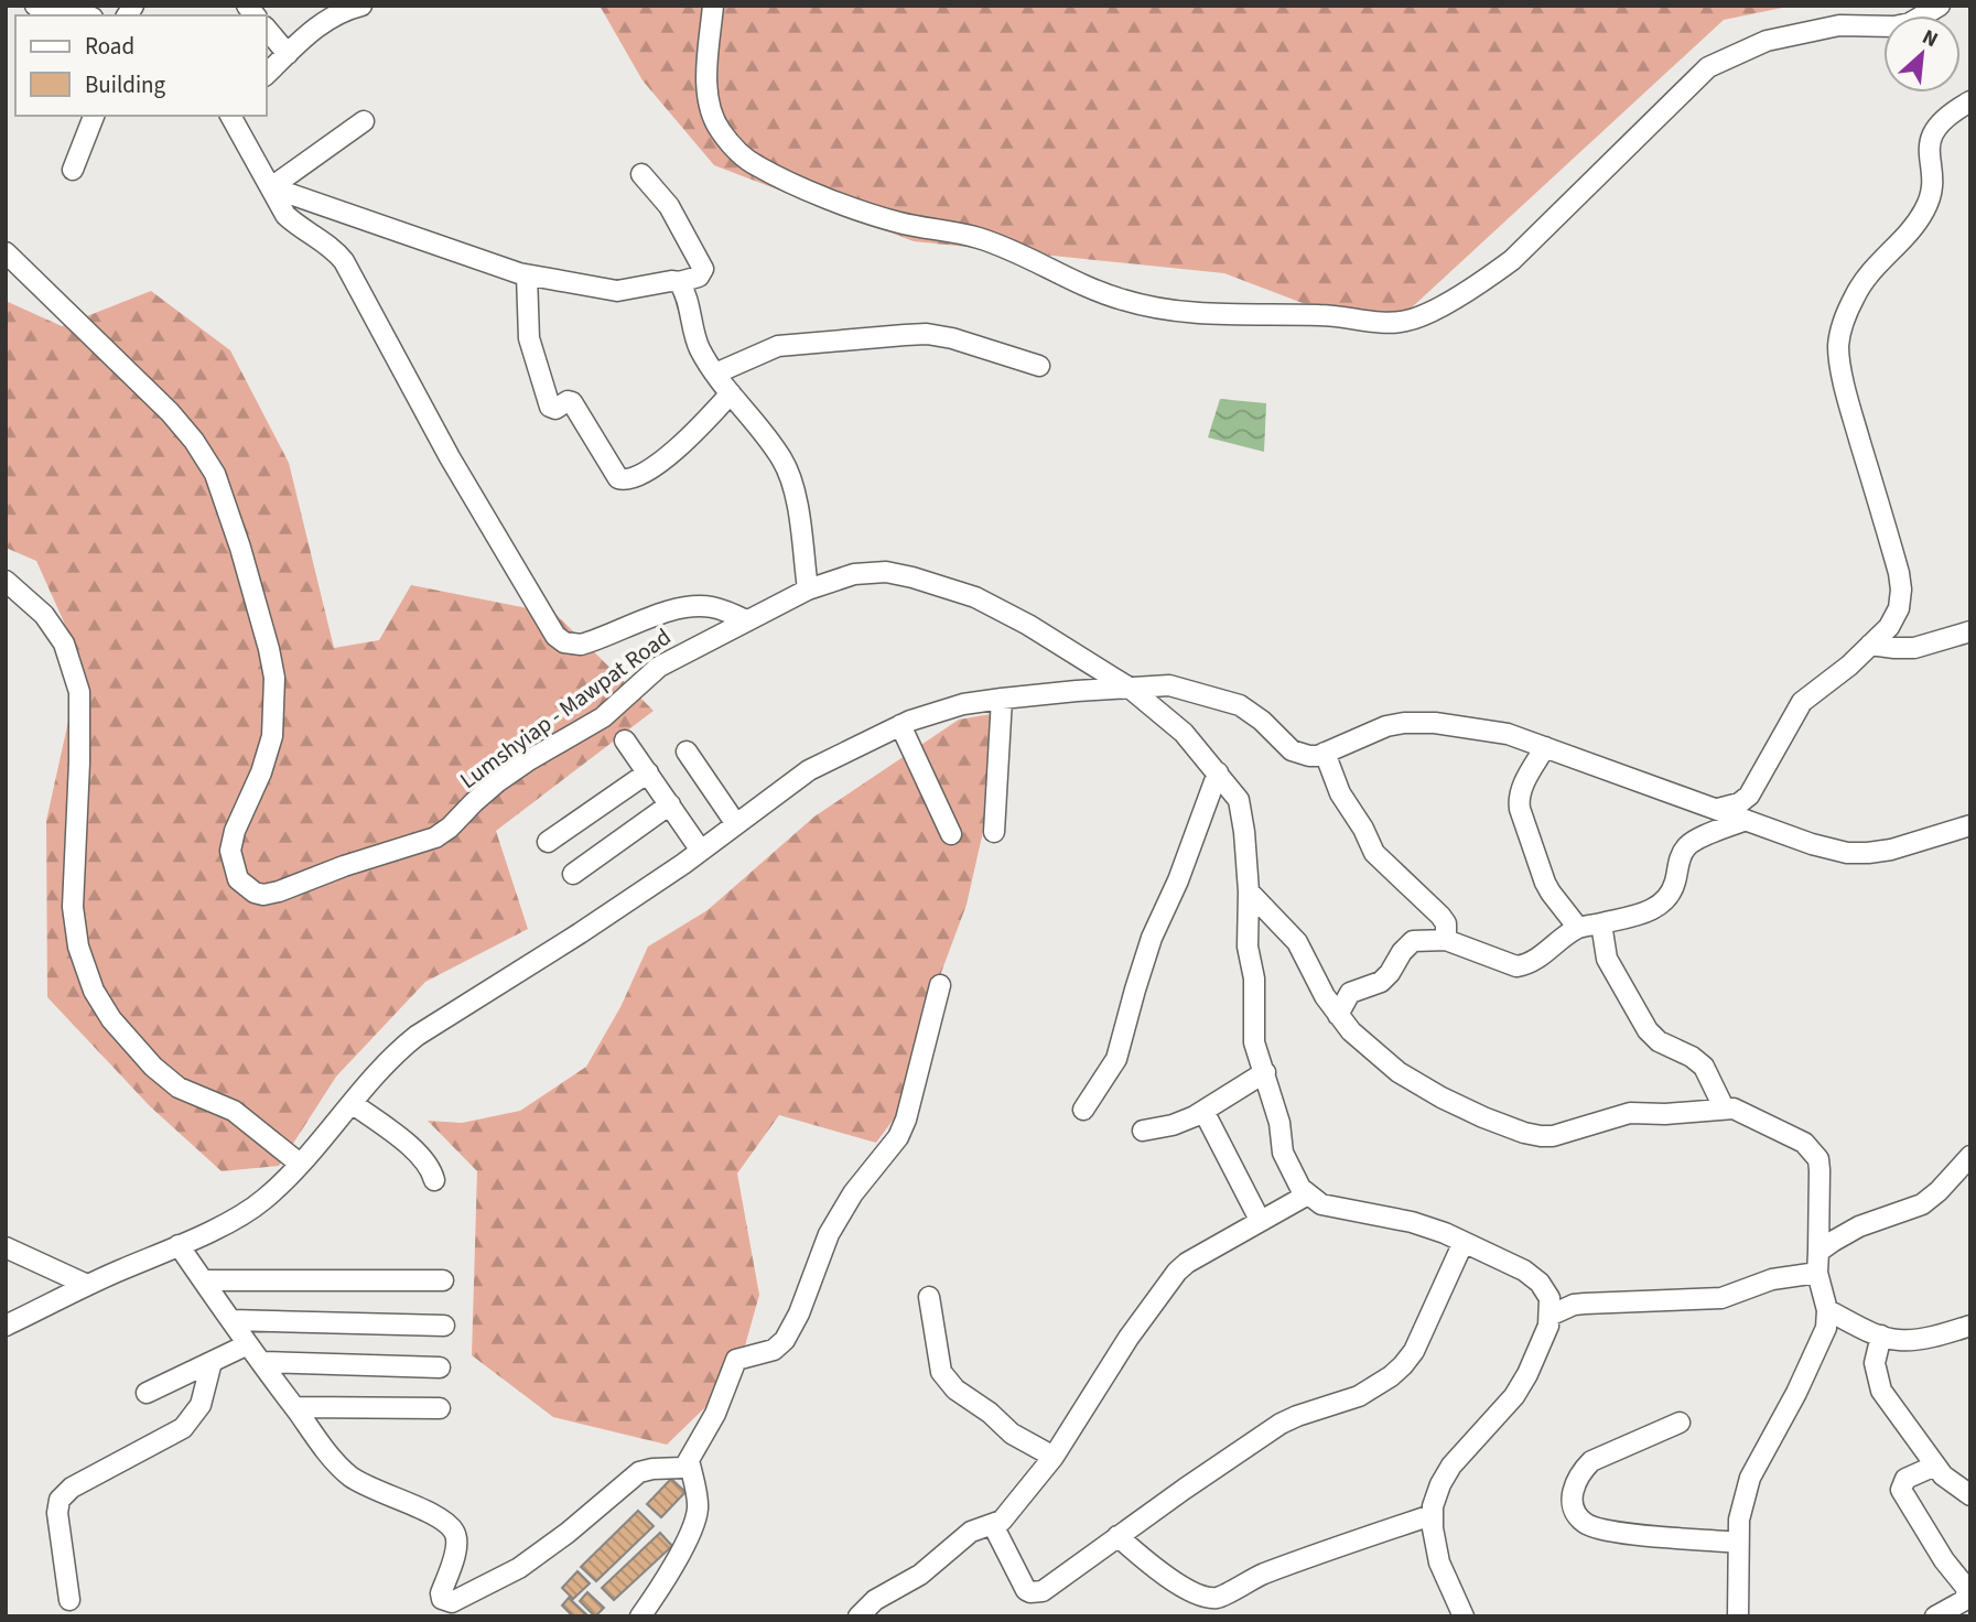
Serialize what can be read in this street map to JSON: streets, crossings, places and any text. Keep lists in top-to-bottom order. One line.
{"streets":{"street":["Lumshyiap - Mawpat Road"]},"legend":["Road","Building"],"north":"top right"}
